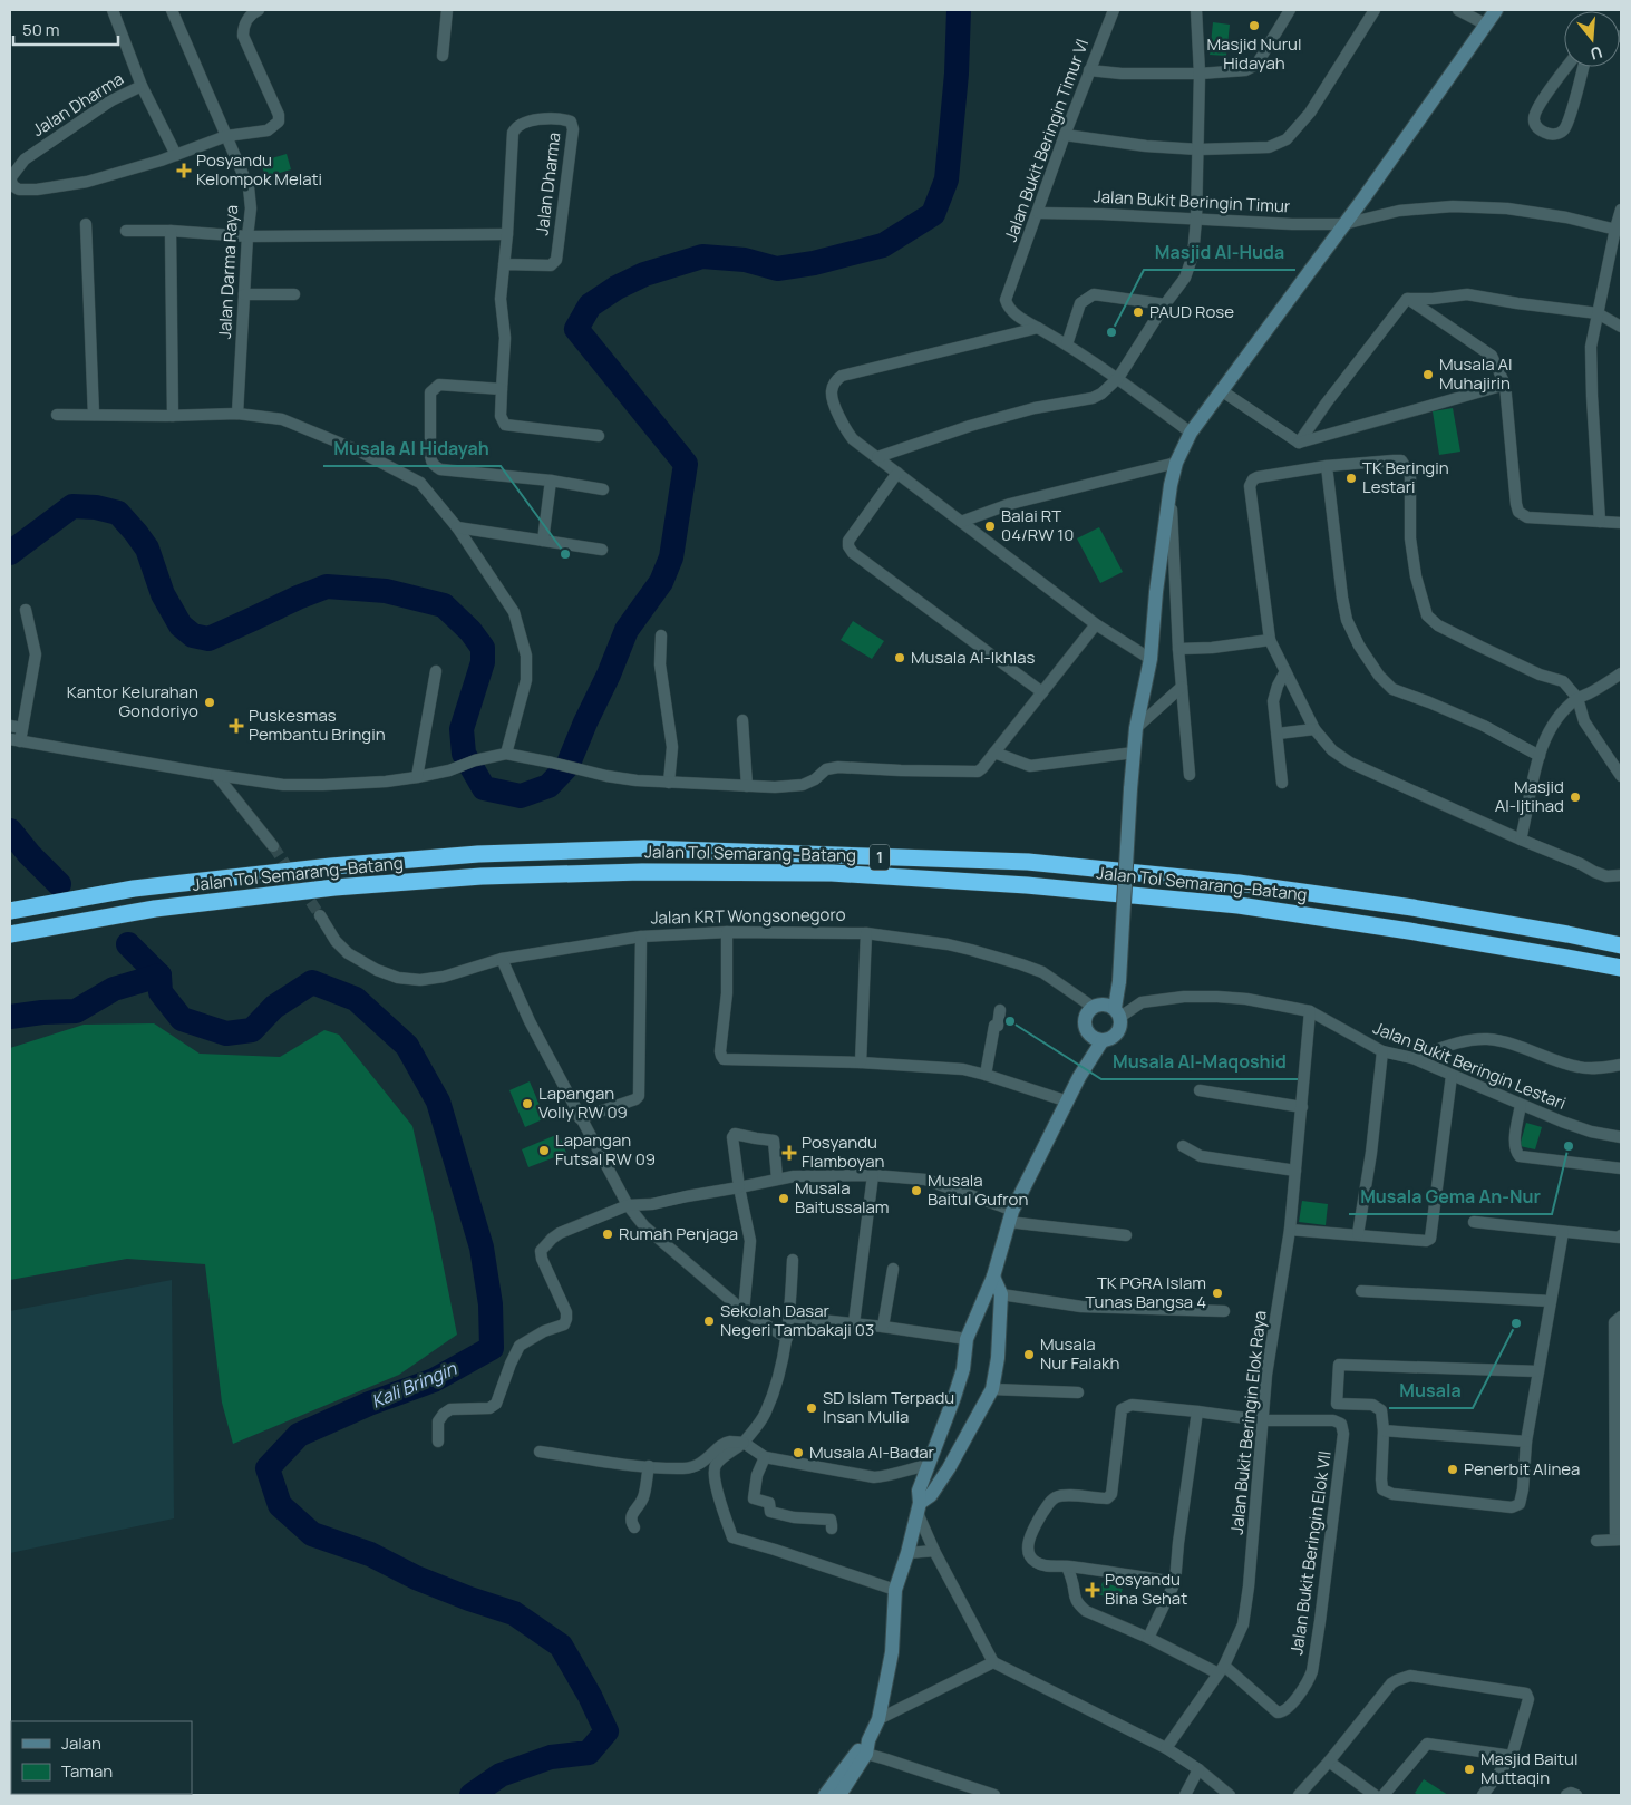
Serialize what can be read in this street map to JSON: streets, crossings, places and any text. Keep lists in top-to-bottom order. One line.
{"streets":{"highway":["Jalan Tol Semarang–Batang","1"],"street":["Jalan Dharma","Jalan Bukit Beringin Timur VI","Jalan Bukit Beringin Timur","Jalan Darma Raya","Jalan KRT Wongsonegoro","Jalan Bukit Beringin Lestari","Jalan Bukit Beringin Elok Raya","Jalan Bukit Beringin Elok VII"]},"crossings":[["Jalan Dharma","Jalan Darma Raya"],["Jalan Bukit Beringin Timur VI","Jalan Bukit Beringin Timur"],["Jalan KRT Wongsonegoro","Jalan Bukit Beringin Lestari"],["Jalan Bukit Beringin Lestari","Jalan Bukit Beringin Elok Raya"],["Jalan Bukit Beringin Elok Raya","Jalan Bukit Beringin Elok VII"]],"water":["Kali Bringin"],"places":{"other":["Masjid Nurul Hidayah","PAUD Rose","Masjid Al-Huda","Musala Al Muhajirin","TK Beringin Lestari","Balai RT 04/RW 10","Musala Al Hidayah","Musala Al-Ikhlas","Kantor Kelurahan Gondoriyo","Masjid Al-Ijtihad","Musala Al-Maqoshid","Lapangan Volly RW 09","Musala Gema An-Nur","Lapangan Futsal RW 09","Musala Baitul Gufron","Musala Baitussalam","Rumah Penjaga","TK PGRA Islam Tunas Bangsa 4","Sekolah Dasar Negeri Tambakaji 03","Musala","Musala Nur Falakh","SD Islam Terpadu Insan Mulia","Musala Al-Badar","Penerbit Alinea","Masjid Baitul Muttaqin"],"health":["Posyandu Kelompok Melati","Puskesmas Pembantu Bringin","Posyandu Flamboyan","Posyandu Bina Sehat"]},"legend":["Jalan","Taman"],"scale_bar":"50 m","north":"bottom"}
